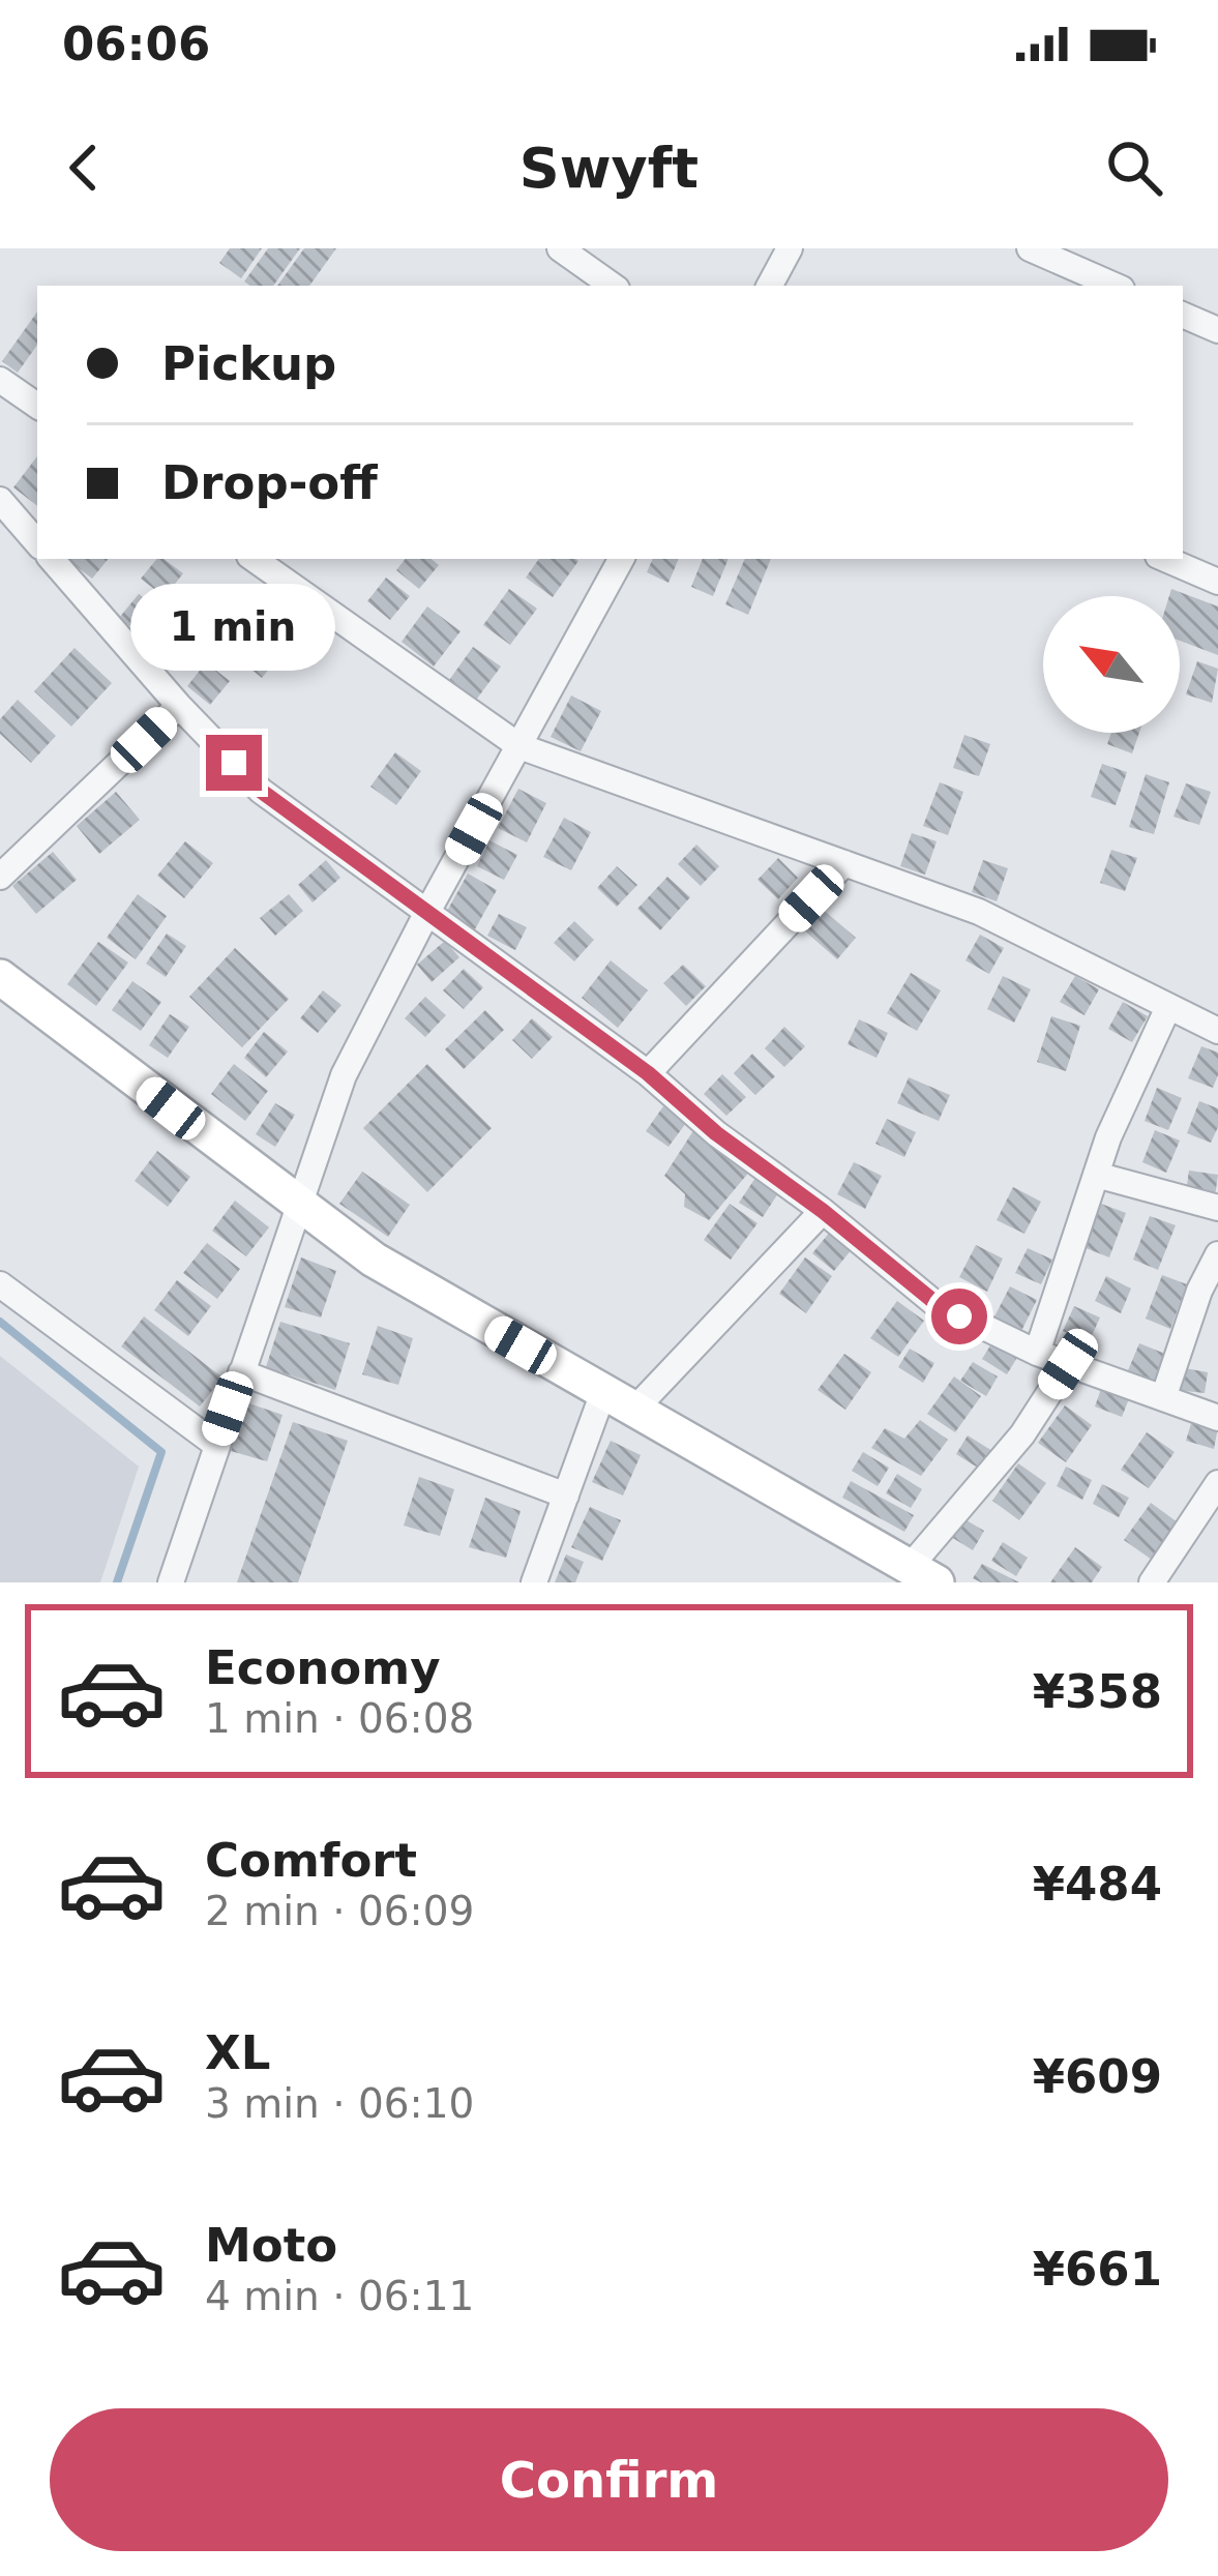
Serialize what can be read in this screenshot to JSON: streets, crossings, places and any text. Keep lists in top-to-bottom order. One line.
{"north":"top left","page":{"status":"06:06","header":"Swyft","banner":["Pickup","Drop-off"],"bubble":"1 min","list":[{"name":"Economy","note":"1 min · 06:08","value":"¥358"},{"name":"Comfort","note":"2 min · 06:09","value":"¥484"},{"name":"XL","note":"3 min · 06:10","value":"¥609"},{"name":"Moto","note":"4 min · 06:11","value":"¥661"}],"buttons":"Confirm"}}
